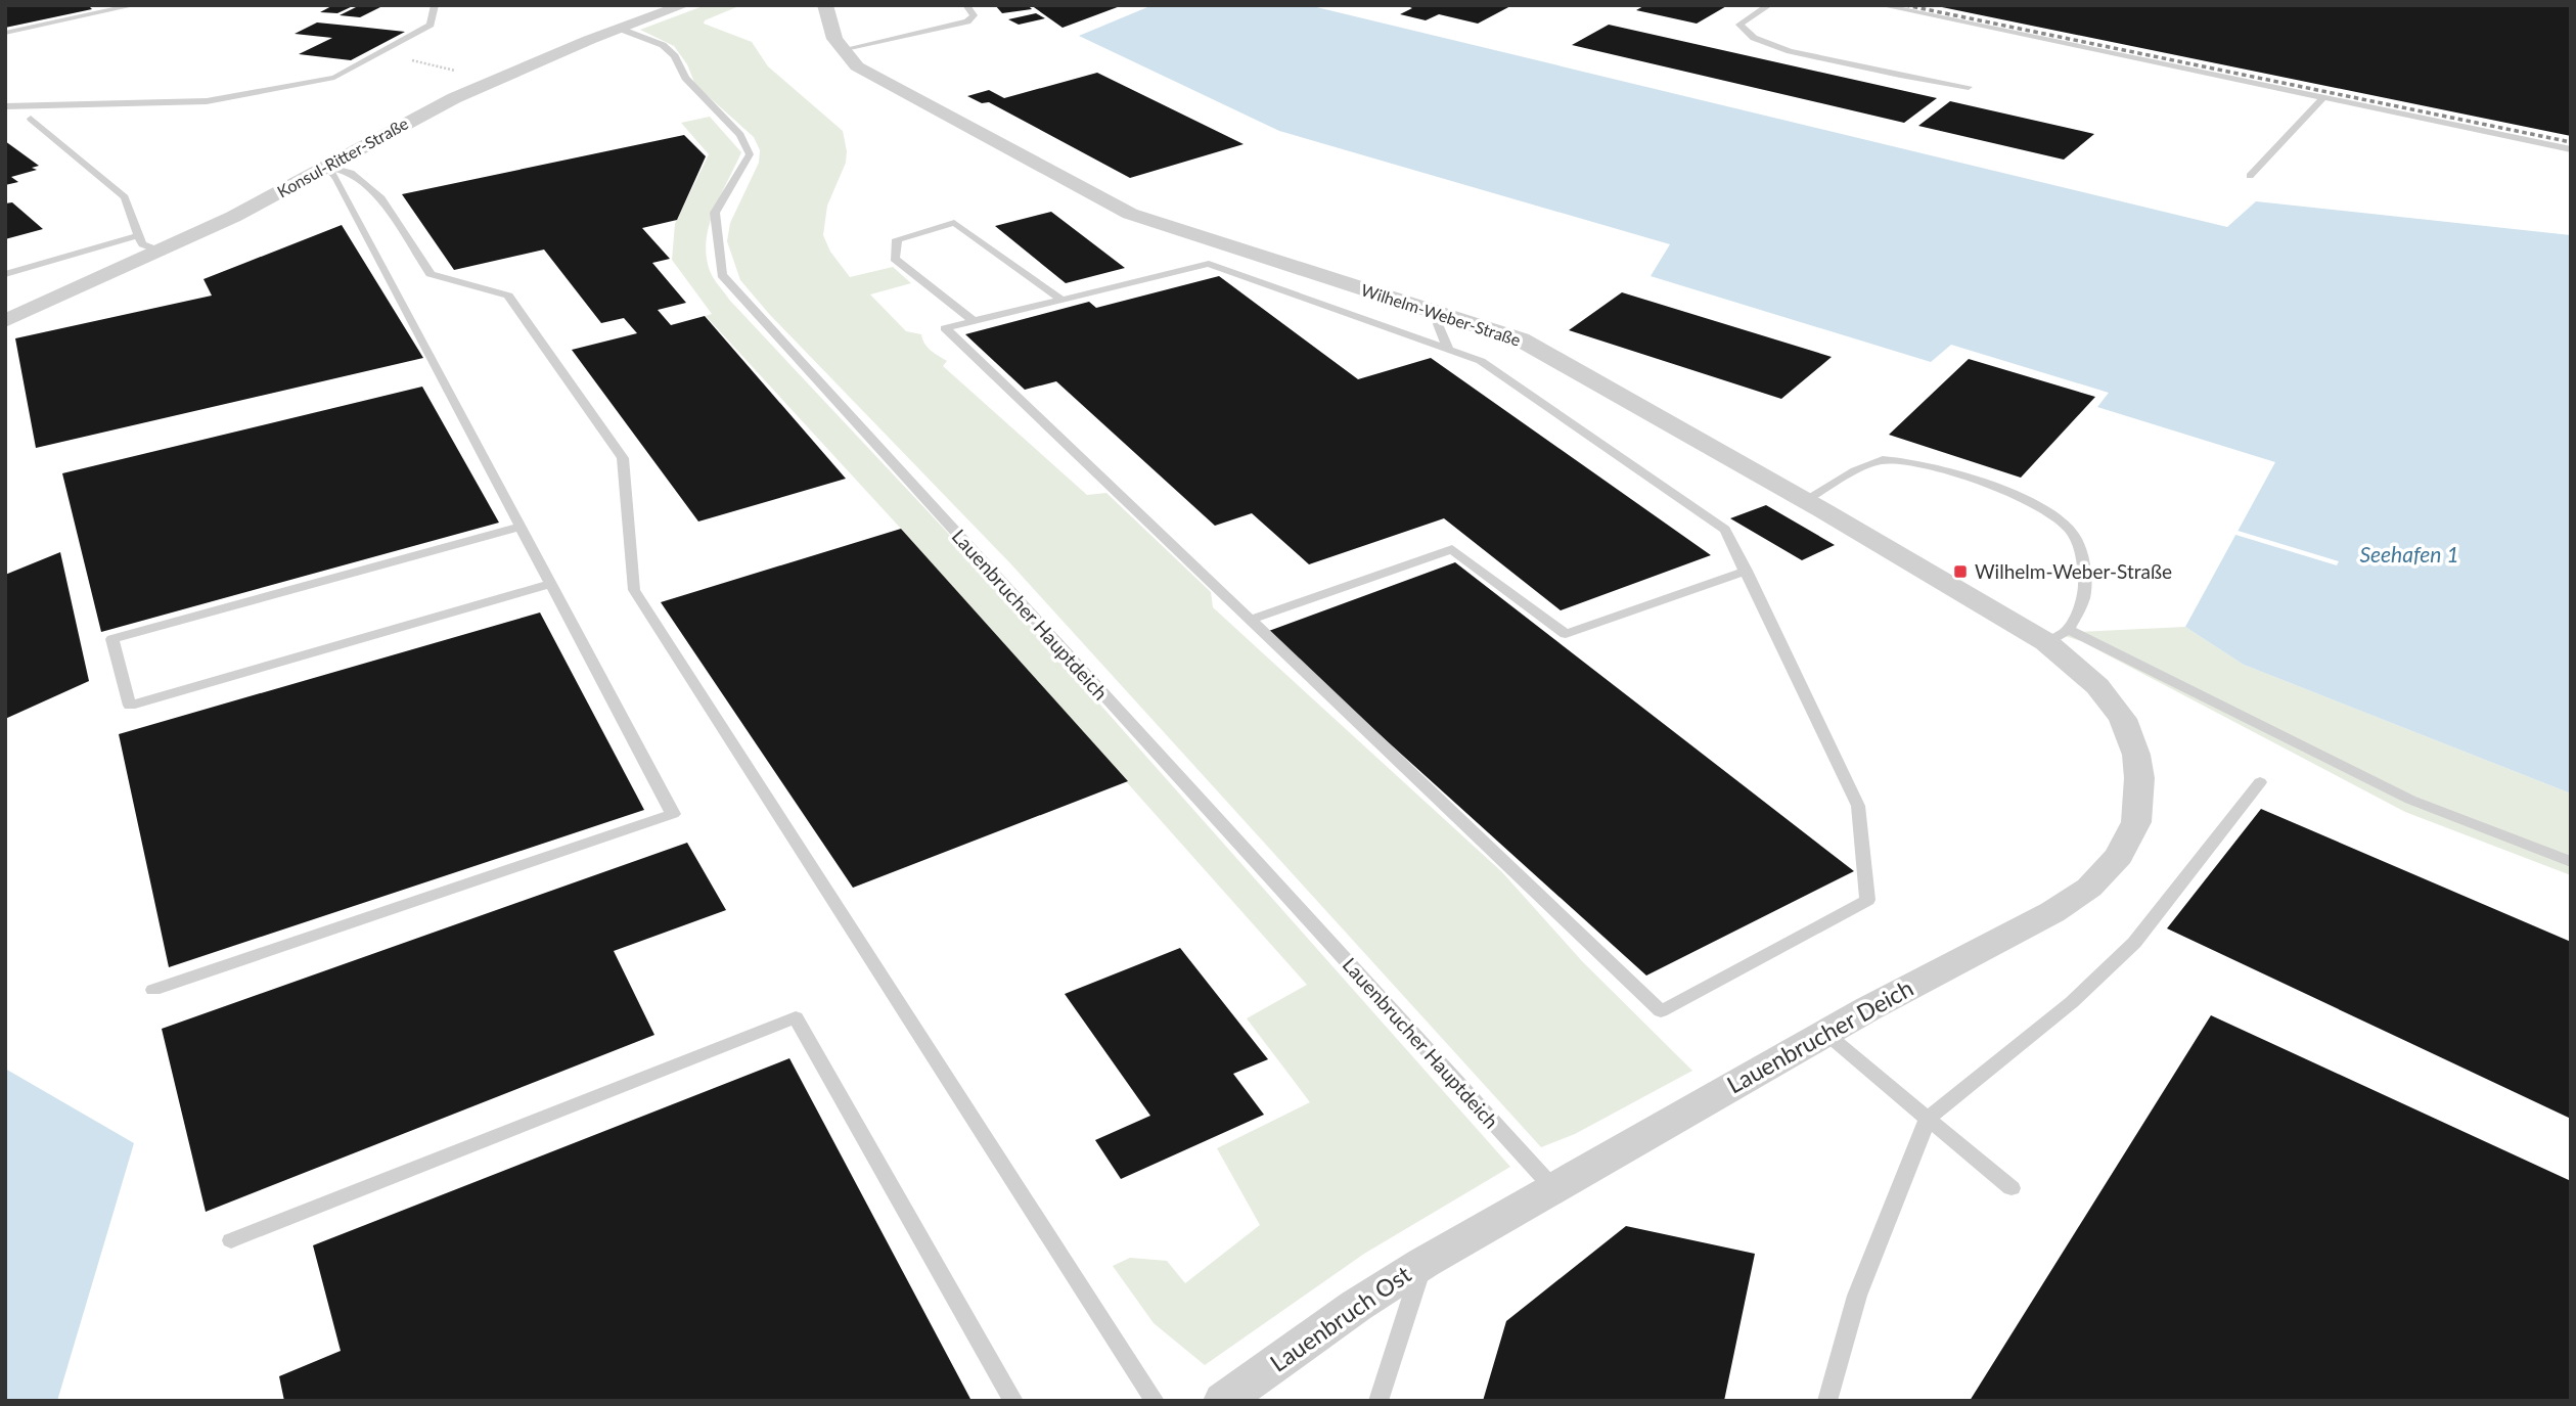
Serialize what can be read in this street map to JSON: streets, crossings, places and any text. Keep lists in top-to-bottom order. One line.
{"streets":{"street":["Konsul-Ritter-Straße","Wilhelm-Weber-Straße","Lauenbrucher Deich","Lauenbruch Ost"],"lane":["Lauenbrucher Hauptdeich"]},"crossings":[["Konsul-Ritter-Straße","Lauenbrucher Hauptdeich"],["Wilhelm-Weber-Straße","Lauenbrucher Deich"],["Lauenbrucher Hauptdeich","Lauenbrucher Deich"],["Lauenbrucher Deich","Lauenbruch Ost"]],"water":["Seehafen 1"],"places":{"transit":["Wilhelm-Weber-Straße"]}}
